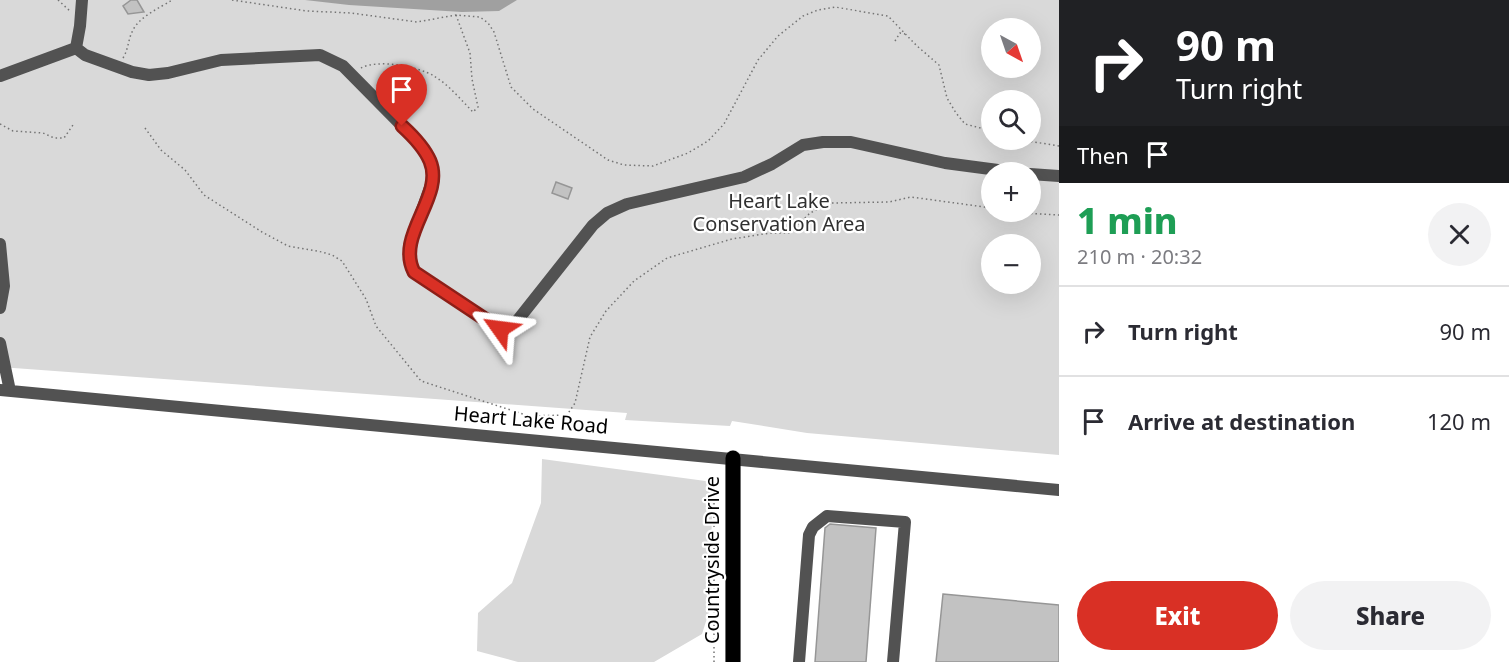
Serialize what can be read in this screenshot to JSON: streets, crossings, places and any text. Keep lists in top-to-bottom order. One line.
{"streets":{"main road":["Countryside Drive"],"street":["Heart Lake Road"]},"crossings":[["Heart Lake Road","Countryside Drive"]],"parks":["Heart Lake Conservation Area"],"north":"bottom right","page":{"turn":["90 m","Turn right"],"map_buttons":["+","−"],"then":"Then","heading":["1 min","210 m · 20:32"],"list":[{"name":"Turn right","value":"90 m"},{"name":"Arrive at destination","value":"120 m"}],"buttons":["Exit","Share"]}}
